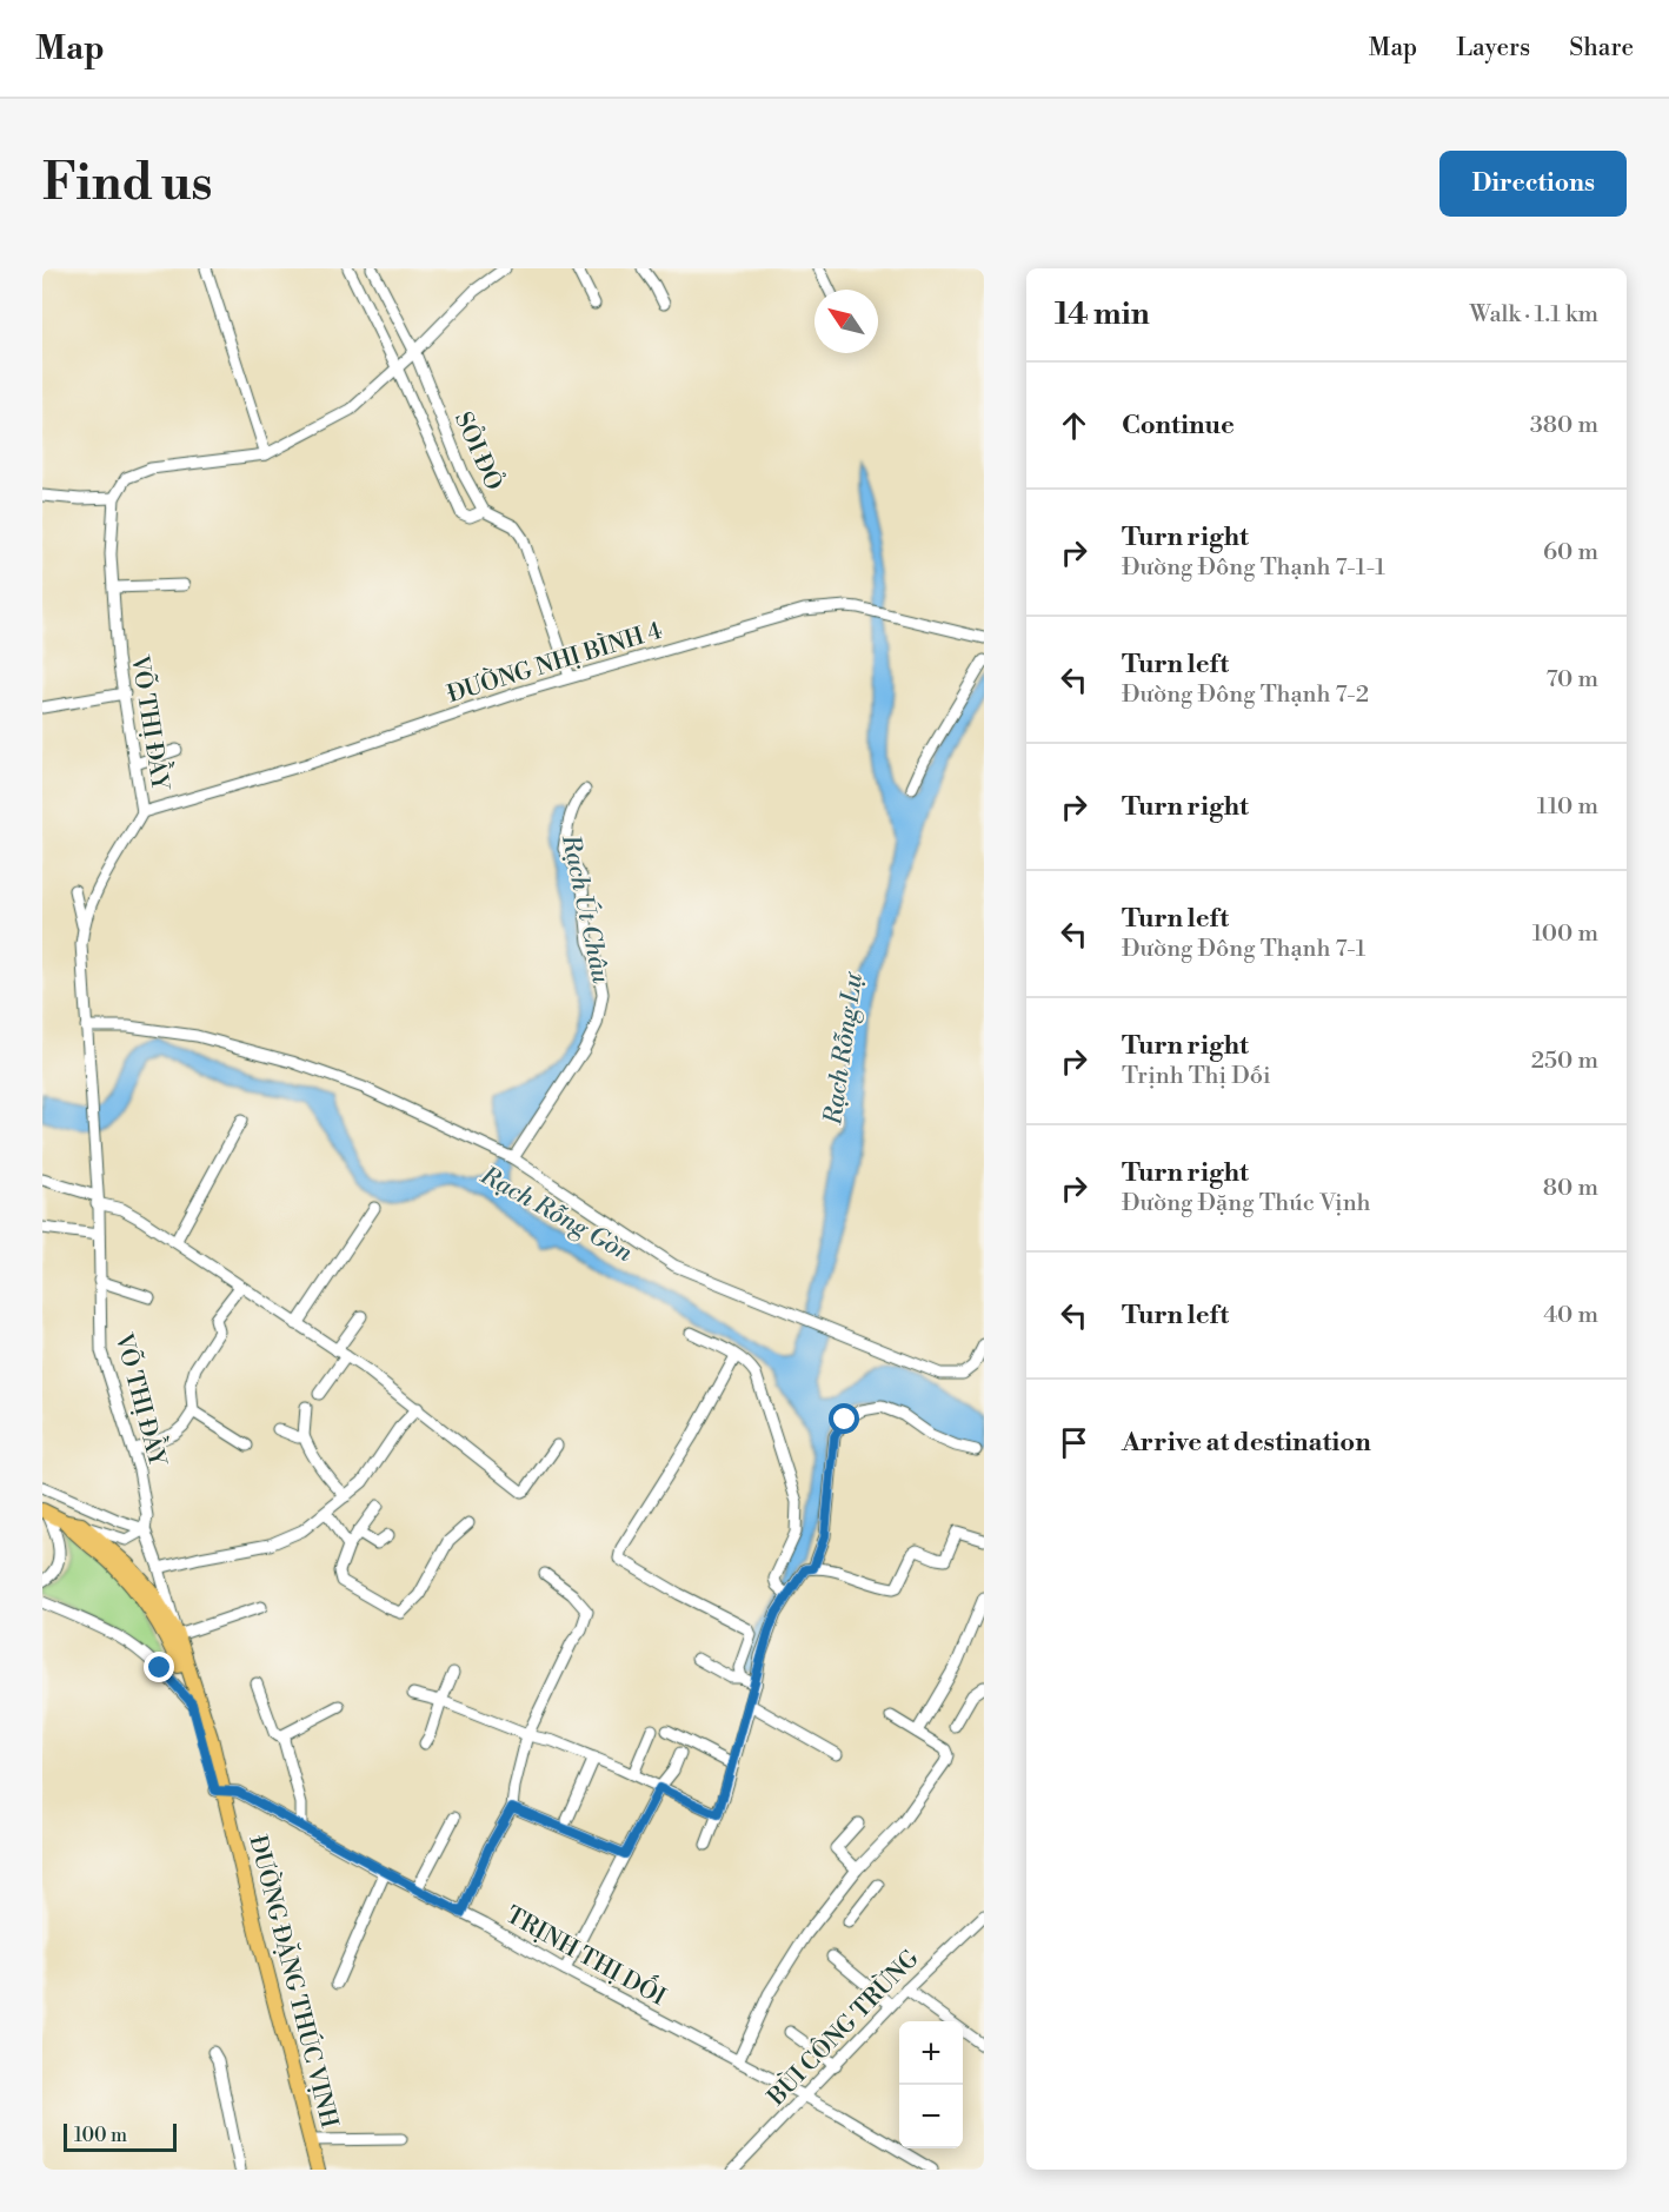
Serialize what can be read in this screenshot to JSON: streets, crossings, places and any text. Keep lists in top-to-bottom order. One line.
{"streets":{"main road":["ĐƯỜNG ĐẶNG THÚC VỊNH"],"street":["SỎI ĐỎ","ĐƯỜNG NHỊ BÌNH 4","VÕ THỊ ĐẦY","TRỊNH THỊ DỐI","BÙI CÔNG TRỪNG"]},"crossings":[["SỎI ĐỎ","ĐƯỜNG NHỊ BÌNH 4"],["ĐƯỜNG NHỊ BÌNH 4","VÕ THỊ ĐẦY"],["VÕ THỊ ĐẦY","ĐƯỜNG ĐẶNG THÚC VỊNH"],["TRỊNH THỊ DỐI","ĐƯỜNG ĐẶNG THÚC VỊNH"],["TRỊNH THỊ DỐI","BÙI CÔNG TRỪNG"]],"water":["Rạch Út Châu","Rạch Rỗng Lự","Rạch Rỗng Gòn"],"scale_bar":"100 m","north":"top left","page":{"header":"Map","nav":["Map","Layers","Share"],"buttons":"Directions","title":"Find us","heading":["14 min","Walk · 1.1 km"],"list":[["Continue","380 m"],["Turn right","Đường Đông Thạnh 7-1-1","60 m"],["Turn left","Đường Đông Thạnh 7-2","70 m"],["Turn right","110 m"],["Turn left","Đường Đông Thạnh 7-1","100 m"],["Turn right","Trịnh Thị Dối","250 m"],["Turn right","Đường Đặng Thúc Vịnh","80 m"],["Turn left","40 m"],"Arrive at destination"],"map_buttons":["+","−"],"scale":"100 m"}}
